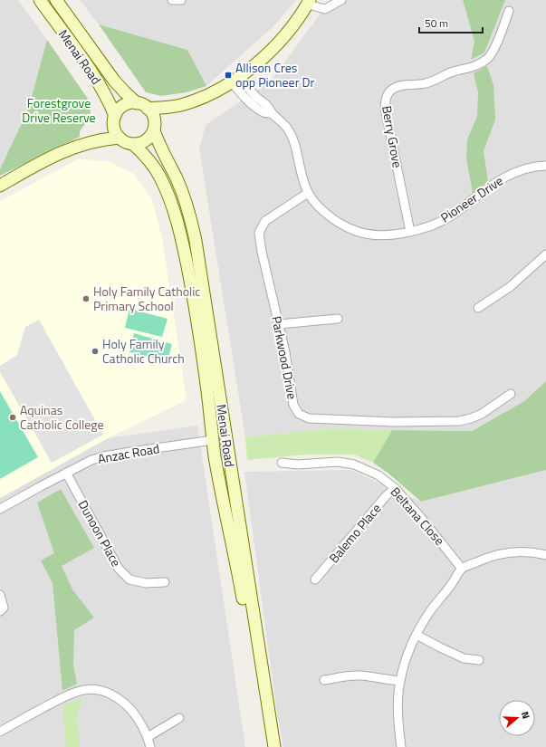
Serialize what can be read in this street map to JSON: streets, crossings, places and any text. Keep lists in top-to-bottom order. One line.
{"streets":{"main road":["Menai Road","Anzac Road"],"street":["Berry Grove","Pioneer Drive","Parkwood Drive","Beltana Close","Dunoon Place","Balemo Place"]},"crossings":[["Menai Road","Anzac Road"],["Berry Grove","Pioneer Drive"],["Pioneer Drive","Parkwood Drive"],["Anzac Road","Dunoon Place"],["Beltana Close","Balemo Place"]],"parks":["Forestgrove Drive Reserve"],"places":{"transit":["Allison Cres opp Pioneer Dr"],"other":["Holy Family Catholic Primary School","Holy Family Catholic Church","Aquinas Catholic College"]},"scale_bar":"50 m","north":"right"}
